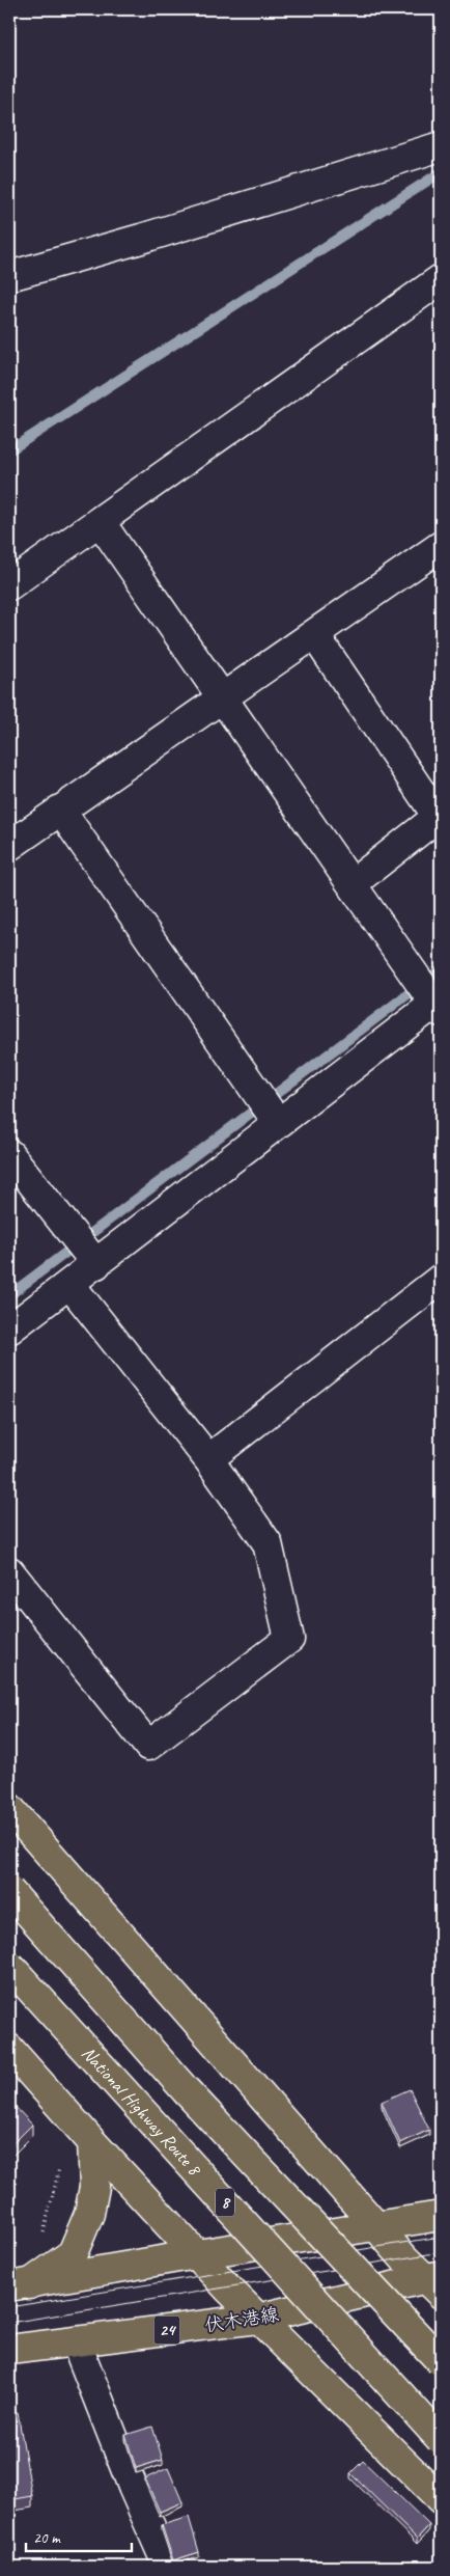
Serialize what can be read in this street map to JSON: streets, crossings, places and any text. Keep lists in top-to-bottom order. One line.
{"streets":{"main road":["National Highway Route 8","8","伏木港線","24"]},"scale_bar":"20 m"}
